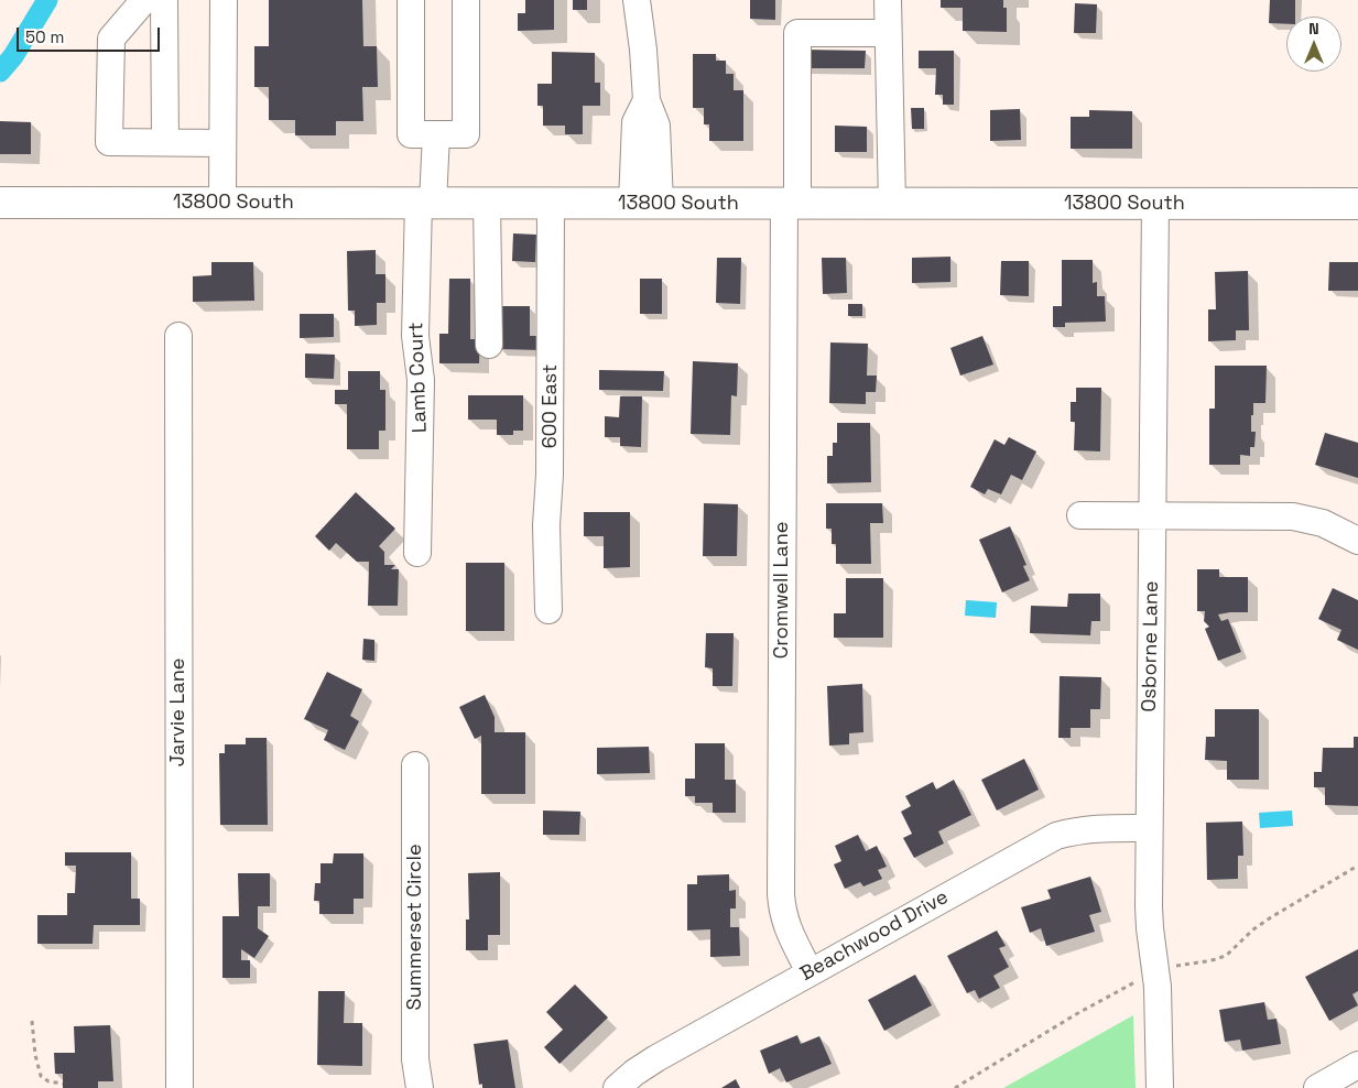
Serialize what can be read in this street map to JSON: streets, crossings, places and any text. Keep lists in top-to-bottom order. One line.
{"streets":{"main road":["13800 South"],"street":["Lamb Court","600 East","Cromwell Lane","Osborne Lane","Jarvie Lane","Summerset Circle","Beachwood Drive"]},"crossings":[["13800 South","Lamb Court"],["13800 South","600 East"],["13800 South","Cromwell Lane"],["13800 South","Osborne Lane"],["Cromwell Lane","Beachwood Drive"],["Osborne Lane","Beachwood Drive"]],"scale_bar":"50 m","north":"top"}
